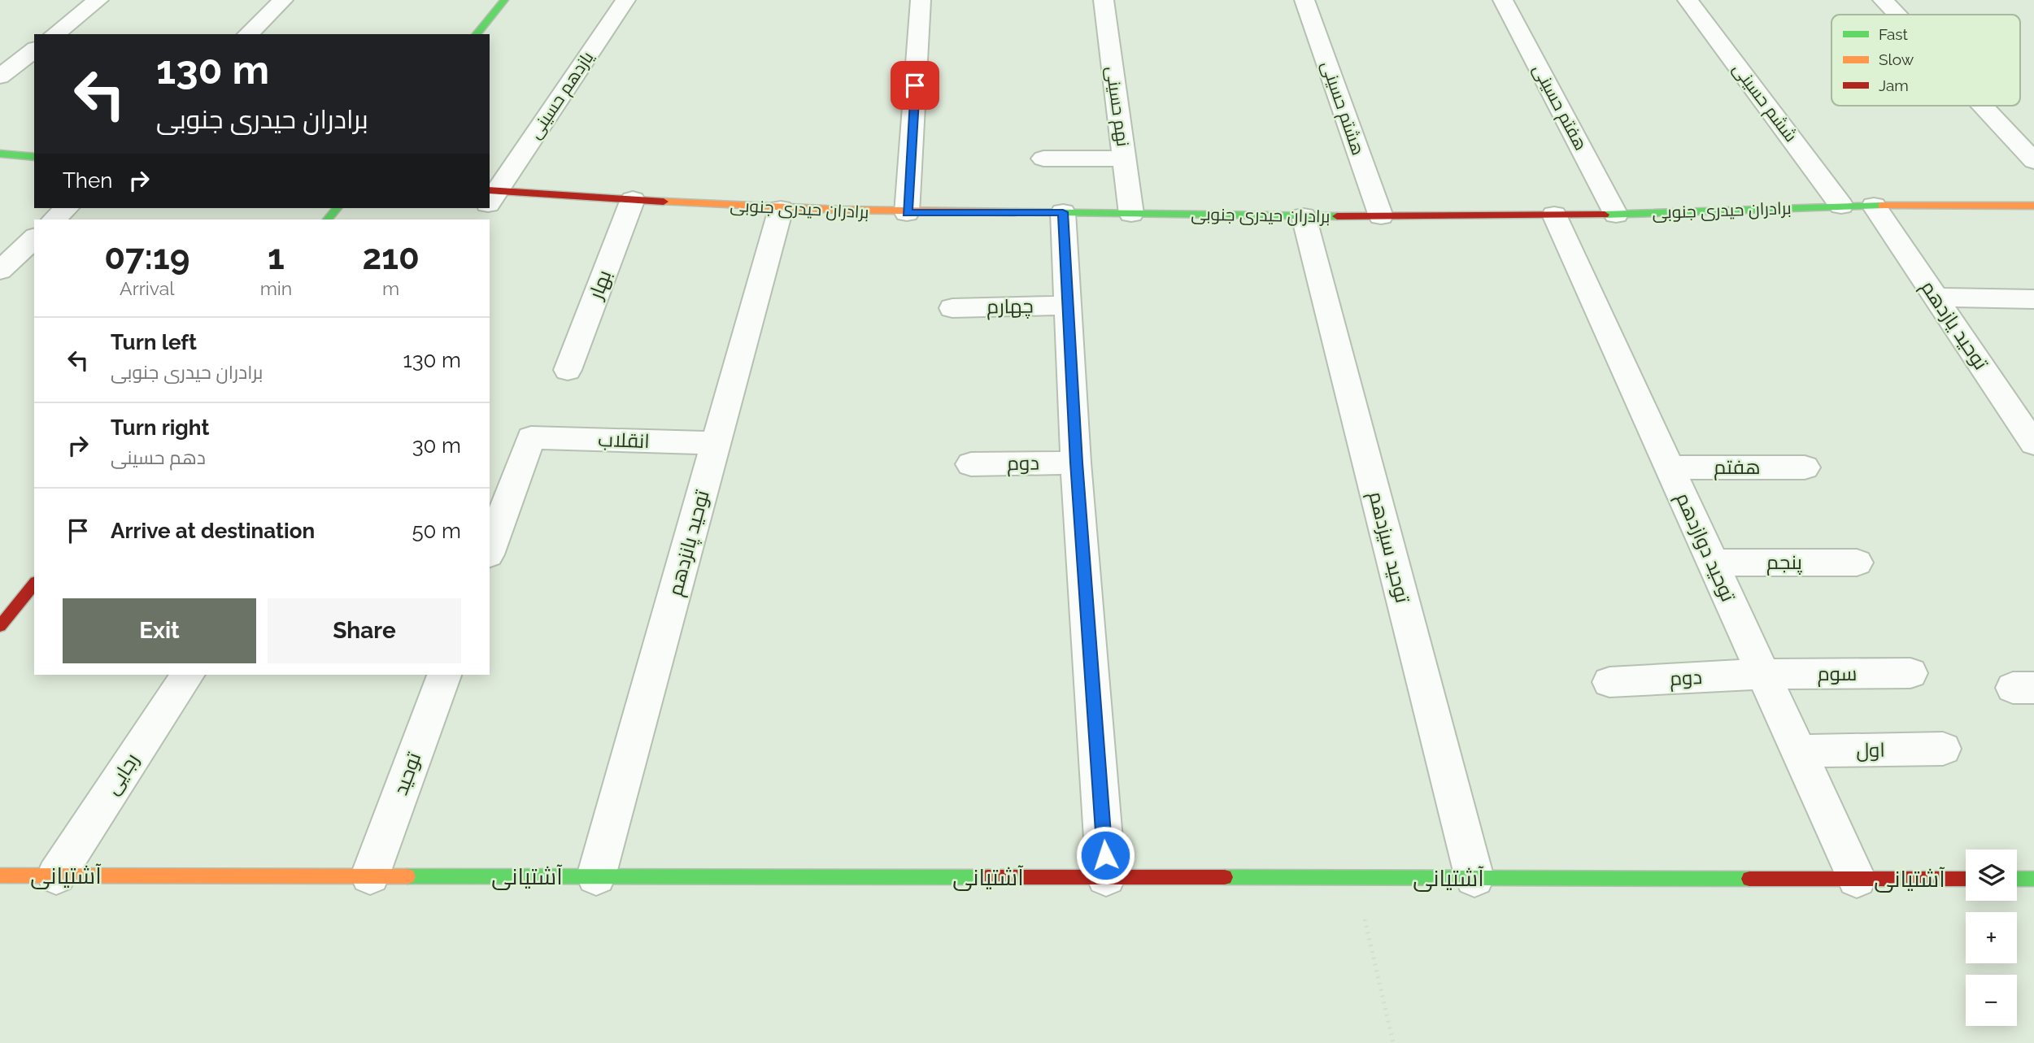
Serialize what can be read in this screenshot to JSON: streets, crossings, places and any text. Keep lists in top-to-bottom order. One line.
{"streets":{"street":["یازدهم حسینی","ششم حسینی","نهم حسینی","هفتم حسینی","هشتم حسینی","برادران حیدری جنوبی","بهار","چهارم","توحید یازدهم","انقلاب","دوم","هفتم","توحید پانزدهم","توحید سیزدهم","توحید دوازدهم","پنجم","سوم","اول","رجایی","توحید","آشتیانی"]},"crossings":[["یازدهم حسینی","برادران حیدری جنوبی"],["ششم حسینی","برادران حیدری جنوبی"],["نهم حسینی","برادران حیدری جنوبی"],["هفتم حسینی","برادران حیدری جنوبی"],["هشتم حسینی","برادران حیدری جنوبی"],["برادران حیدری جنوبی","بهار"],["برادران حیدری جنوبی","توحید یازدهم"],["برادران حیدری جنوبی","توحید پانزدهم"],["برادران حیدری جنوبی","توحید سیزدهم"],["برادران حیدری جنوبی","توحید دوازدهم"],["انقلاب","توحید پانزدهم"],["دوم","توحید دوازدهم"],["دوم","سوم"],["هفتم","توحید دوازدهم"],["توحید پانزدهم","آشتیانی"],["توحید سیزدهم","آشتیانی"],["توحید دوازدهم","پنجم"],["توحید دوازدهم","سوم"],["توحید دوازدهم","اول"],["توحید دوازدهم","آشتیانی"],["رجایی","آشتیانی"],["توحید","آشتیانی"]],"legend":["Fast","Slow","Jam"],"page":{"turn":["130 m","برادران حیدری جنوبی"],"then":"Then","eta":["07:19","Arrival","1","min","210","m"],"list":[{"name":"Turn left","note":"برادران حیدری جنوبی","value":"130 m"},{"name":"Turn right","note":"دهم حسینی","value":"30 m"},{"name":"Arrive at destination","value":"50 m"}],"buttons":["Exit","Share"],"map_buttons":["+","−"]}}
